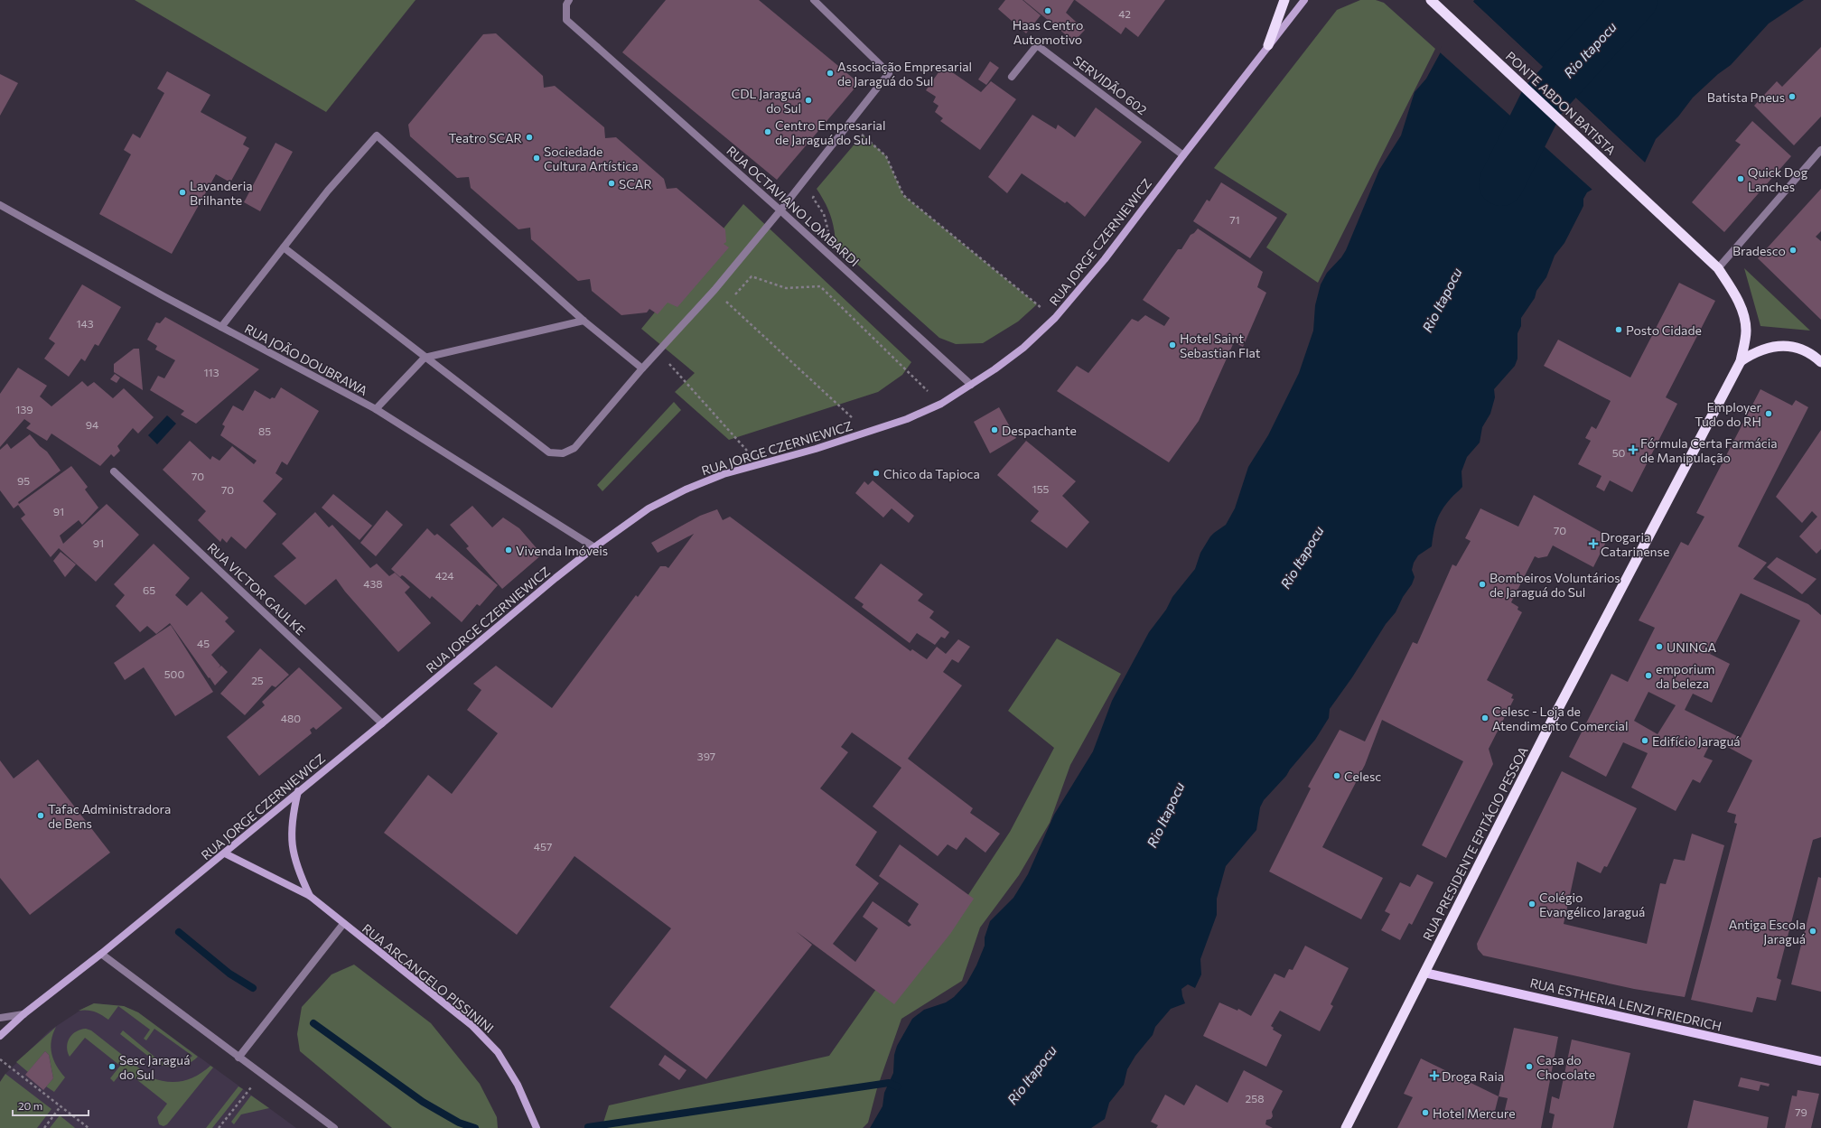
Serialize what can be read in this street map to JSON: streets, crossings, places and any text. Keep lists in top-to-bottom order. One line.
{"streets":{"highway":["PONTE ABDON BATISTA","RUA PRESIDENTE EPITÁCIO PESSOA"],"main road":["RUA JORGE CZERNIEWICZ","RUA ARCANGELO PISSININI","RUA ESTHERIA LENZI FRIEDRICH"],"street":["SERVIDÃO 602","RUA OCTAVIANO LOMBARDI","RUA JOÃO DOUBRAWA","RUA VICTOR GAULKE"]},"crossings":[["SERVIDÃO 602","RUA JORGE CZERNIEWICZ"],["PONTE ABDON BATISTA","RUA PRESIDENTE EPITÁCIO PESSOA"],["RUA OCTAVIANO LOMBARDI","RUA JORGE CZERNIEWICZ"],["RUA JORGE CZERNIEWICZ","RUA JOÃO DOUBRAWA"],["RUA JORGE CZERNIEWICZ","RUA VICTOR GAULKE"],["RUA JORGE CZERNIEWICZ","RUA ARCANGELO PISSININI"],["RUA PRESIDENTE EPITÁCIO PESSOA","RUA ESTHERIA LENZI FRIEDRICH"]],"water":["Rio Itapocu"],"places":{"other":["Haas Centro Automotivo","Associação Empresarial de Jaraguá do Sul","Batista Pneus","CDL Jaraguá do Sul","Centro Empresarial de Jaraguá do Sul","Teatro SCAR","Sociedade Cultura Artística","Quick Dog Lanches","SCAR","Lavanderia Brilhante","Bradesco","Posto Cidade","Hotel Saint Sebastian Flat","Employer Tudo do RH","Despachante","Chico da Tapioca","Vivenda Imóveis","Bombeiros Voluntários de Jaraguá do Sul","UNINGA","emporium da beleza","Celesc - Loja de Atendimento Comercial","Edifício Jaraguá","Celesc","Tafac Administradora de Bens","Colégio Evangélico Jaraguá","Antiga Escola Jaraguá","Sesc Jaraguá do Sul","Casa do Chocolate","Hotel Mercure"],"health":["Fórmula Certa Farmácia de Manipulação","Drogaria Catarinense","Droga Raia"]},"house_numbers":["42","71","143","113","139","94","85","50","70","95","155","70","91","70","91","424","438","65","45","500","25","480","397","457","258","79"],"scale_bar":"20 m"}
